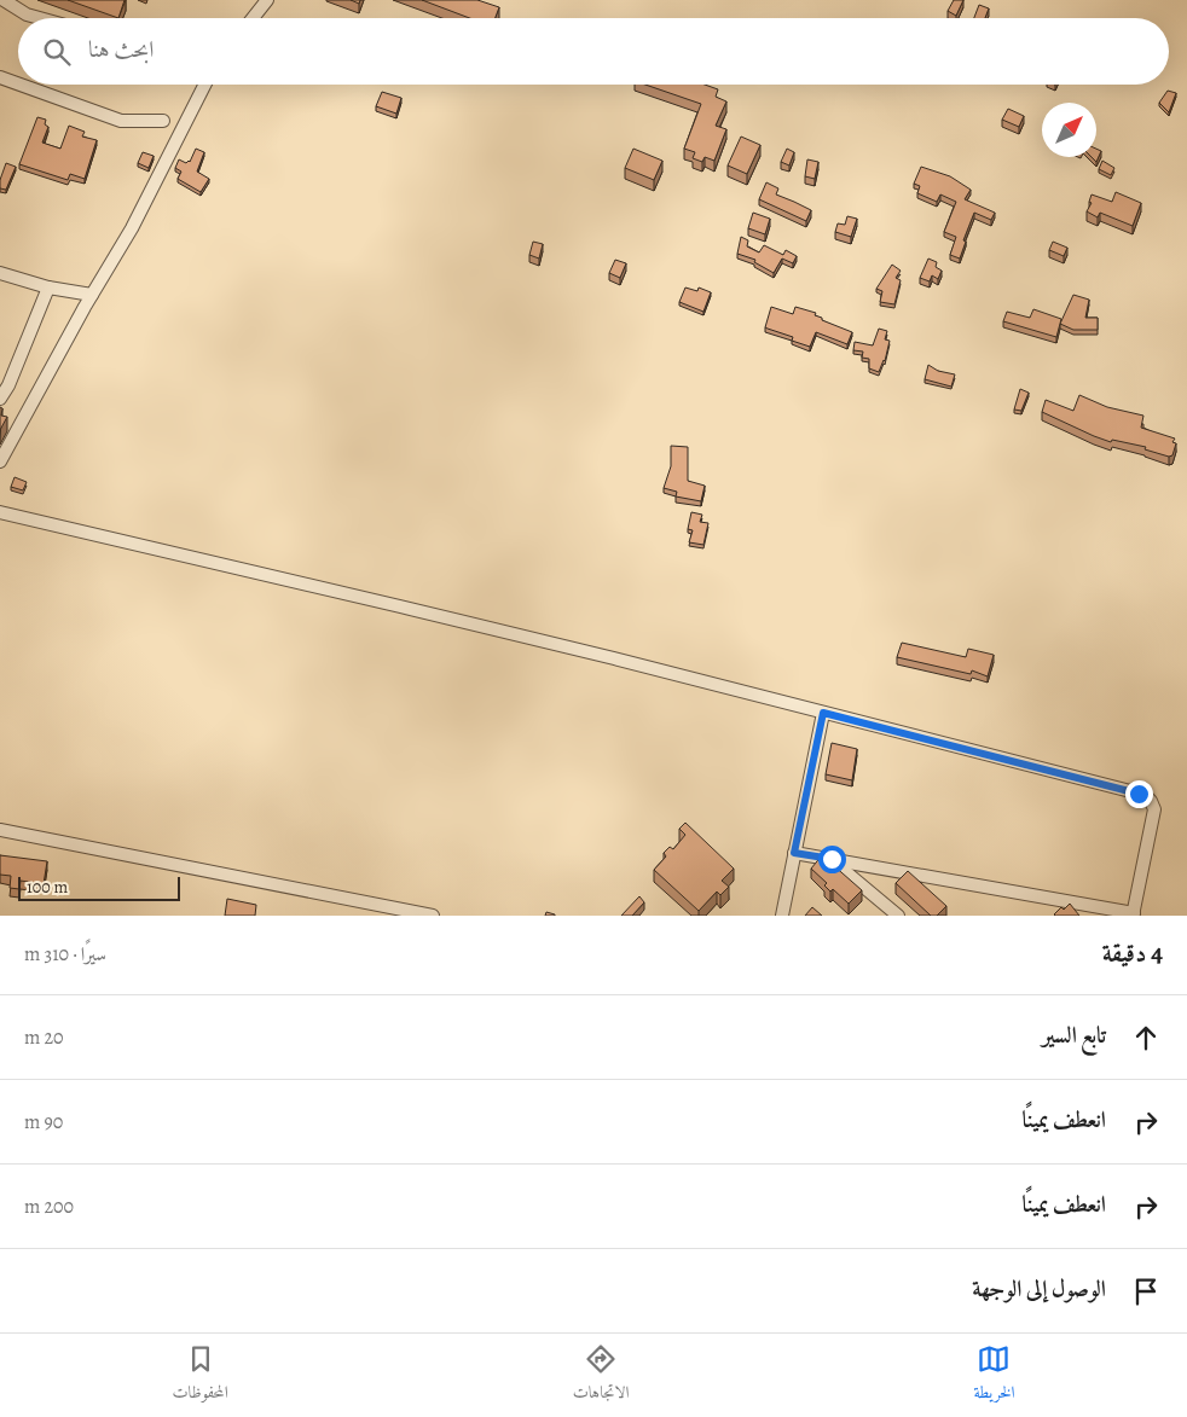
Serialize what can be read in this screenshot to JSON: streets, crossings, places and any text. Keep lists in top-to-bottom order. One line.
{"scale_bar":"100 m","north":"top right","page":{"search":"ابحث هنا","scale":"100 m","heading":["4 دقيقة","سيرًا · 310 m"],"list":[["تابع السير","20 m"],["انعطف يمينًا","90 m"],["انعطف يمينًا","200 m"],"الوصول إلى الوجهة"],"nav":["الخريطة","الاتجاهات","المحفوظات"]}}
